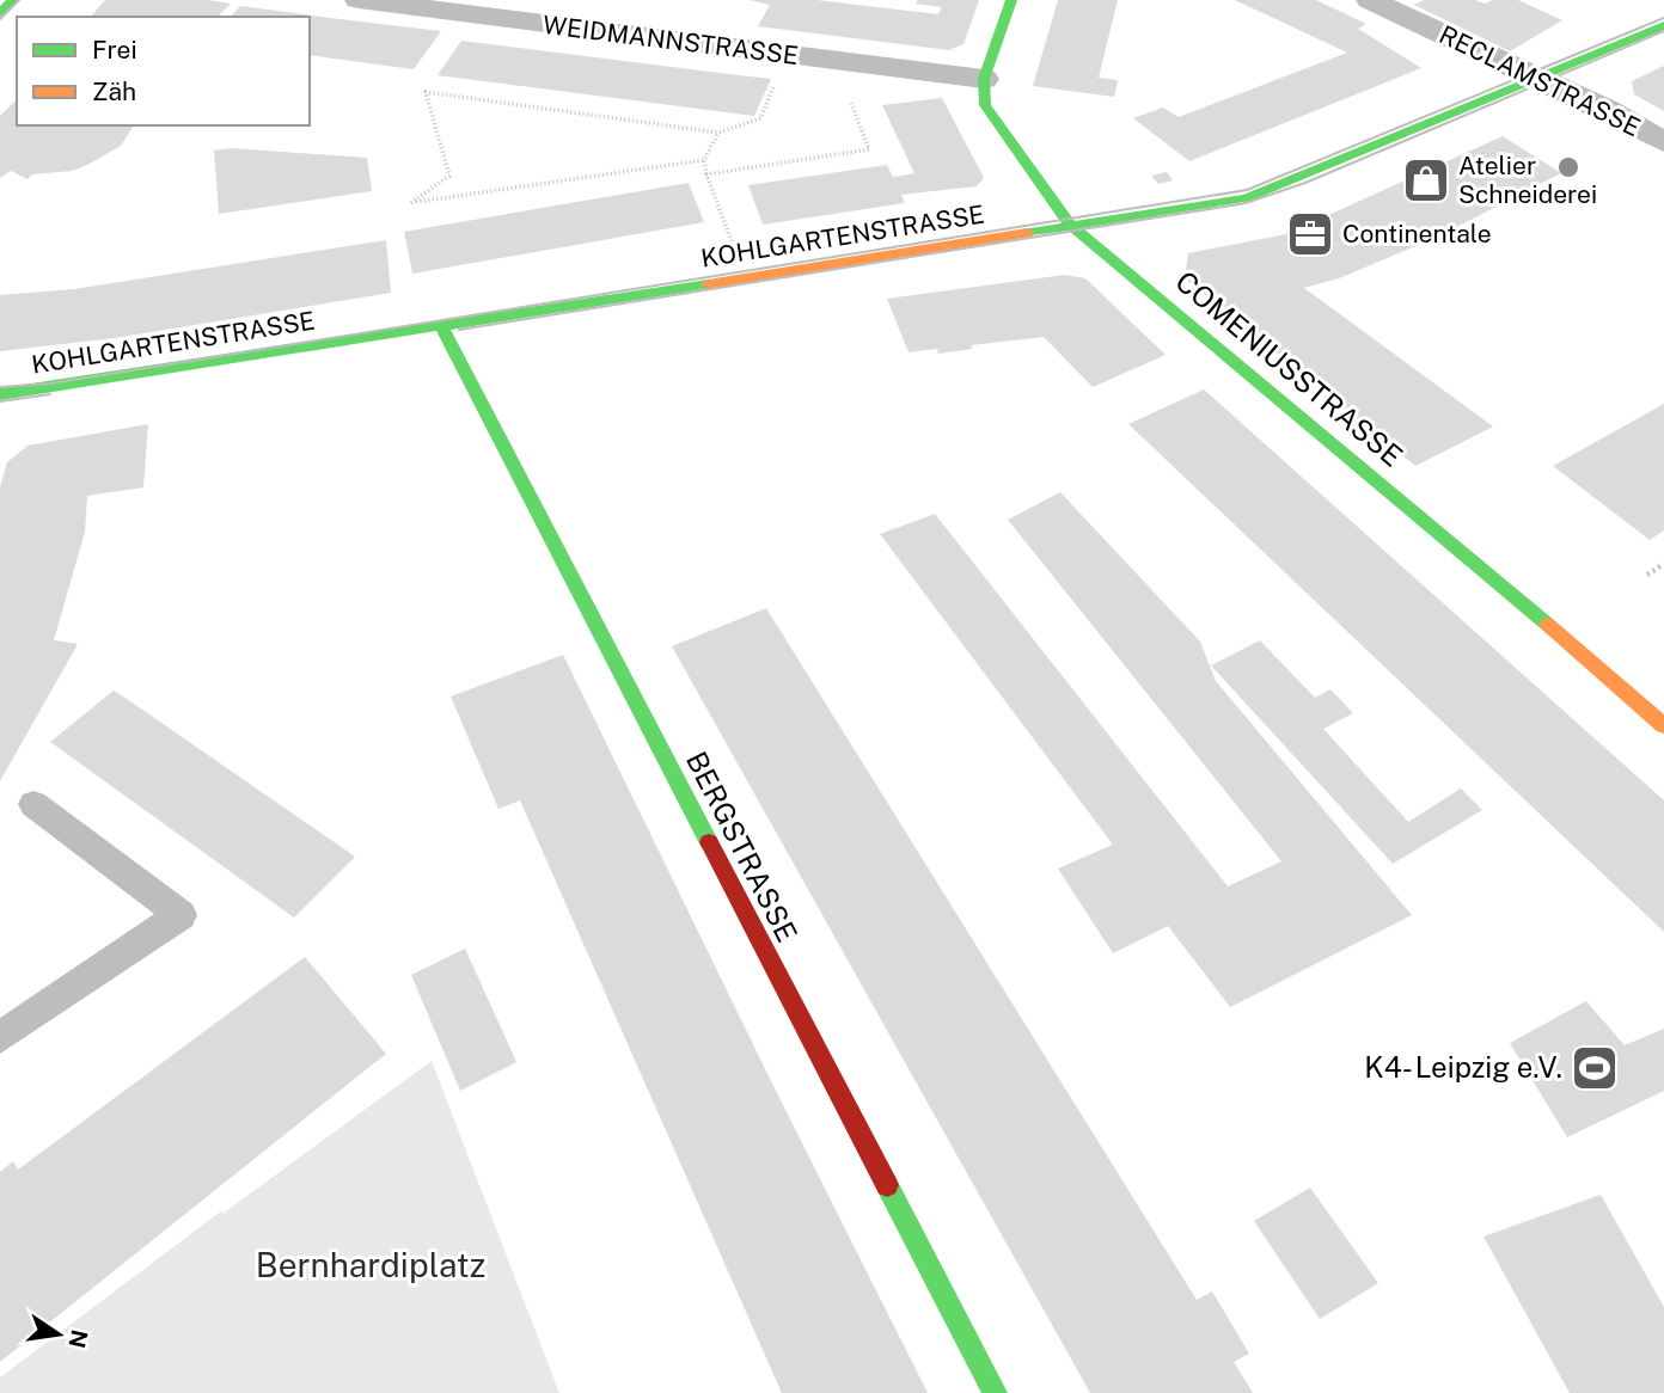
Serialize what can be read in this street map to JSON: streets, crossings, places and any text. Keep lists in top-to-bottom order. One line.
{"streets":{"street":["WEIDMANNSTRASSE","RECLAMSTRASSE","KOHLGARTENSTRASSE","COMENIUSSTRASSE","BERGSTRASSE"]},"crossings":[["WEIDMANNSTRASSE","COMENIUSSTRASSE"],["RECLAMSTRASSE","KOHLGARTENSTRASSE"],["KOHLGARTENSTRASSE","COMENIUSSTRASSE"],["KOHLGARTENSTRASSE","BERGSTRASSE"]],"parks":["Bernhardiplatz"],"places":{"shop":["Atelier Schneiderei"],"office":["Continentale"],"sports":["K4- Leipzig e.V."]},"legend":["Frei","Zäh"],"north":"right"}
